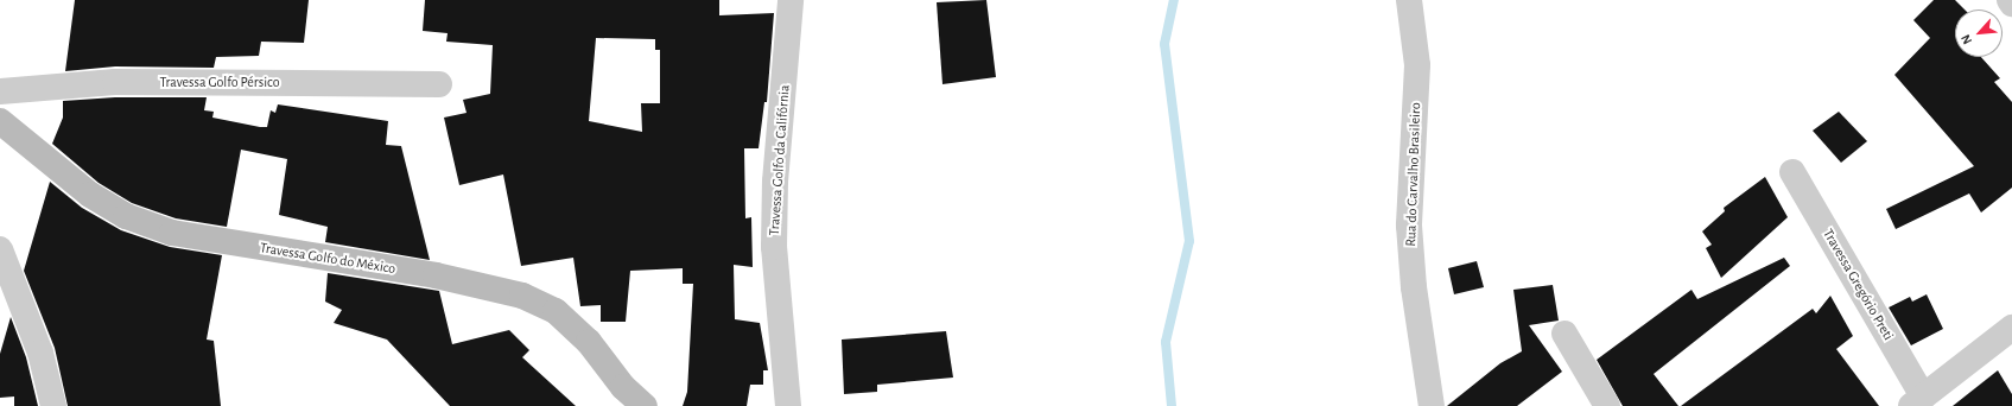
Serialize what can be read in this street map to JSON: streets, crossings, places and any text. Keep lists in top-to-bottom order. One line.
{"streets":{"street":["Travessa Golfo Pérsico","Travessa Golfo da Califórnia","Rua do Carvalho Brasileiro","Travessa Golfo do México","Travessa Gregório Preti"]},"north":"bottom left"}
